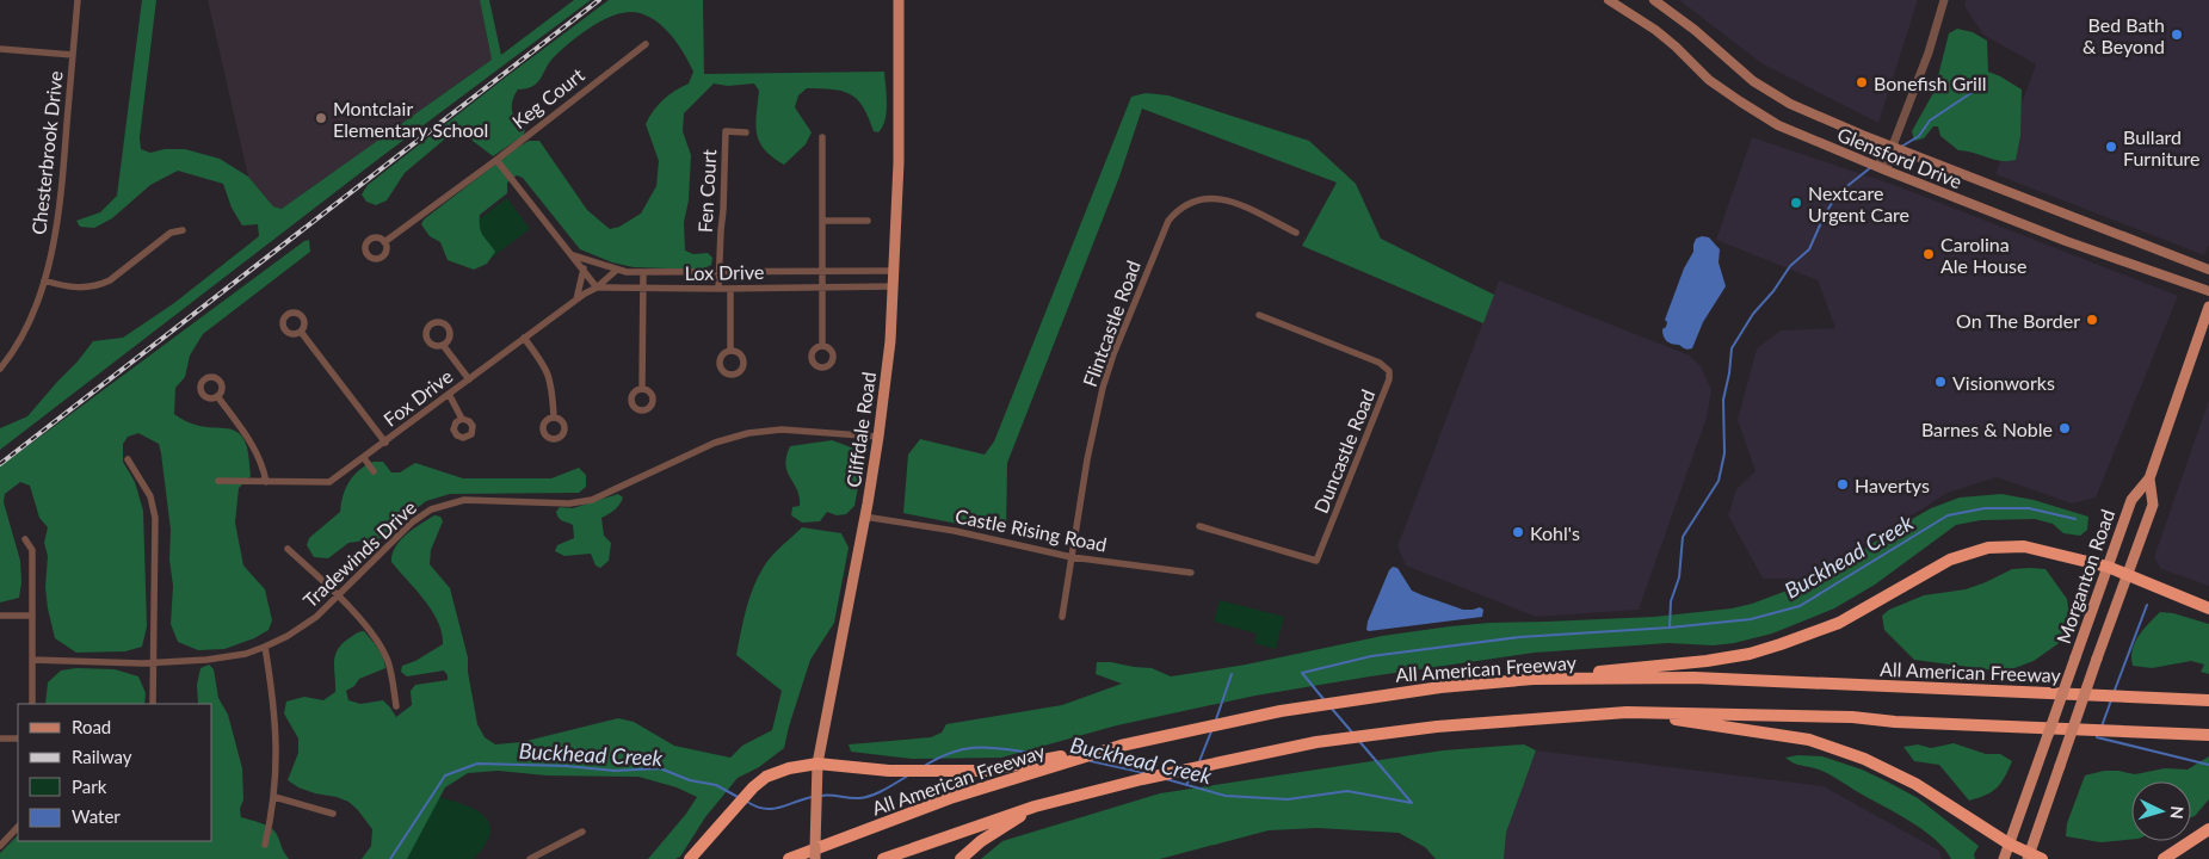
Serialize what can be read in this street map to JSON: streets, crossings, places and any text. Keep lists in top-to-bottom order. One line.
{"streets":{"highway":["All American Freeway"],"main road":["Glensford Drive","Cliffdale Road","Morganton Road"],"street":["Keg Court","Chesterbrook Drive","Fen Court","Lox Drive","Flintcastle Road","Fox Drive","Duncastle Road","Castle Rising Road","Tradewinds Drive"]},"crossings":[["Fen Court","Lox Drive"],["Lox Drive","Fox Drive"],["Lox Drive","Cliffdale Road"],["Flintcastle Road","Castle Rising Road"],["Cliffdale Road","Castle Rising Road"],["Cliffdale Road","Tradewinds Drive"]],"water":["Buckhead Creek"],"places":["Bed Bath & Beyond","Bonefish Grill","Montclair Elementary School","Bullard Furniture","Nextcare Urgent Care","Carolina Ale House","On The Border","Visionworks","Barnes & Noble","Havertys","Kohl's"],"legend":["Road","Railway","Park","Water"],"north":"right"}
